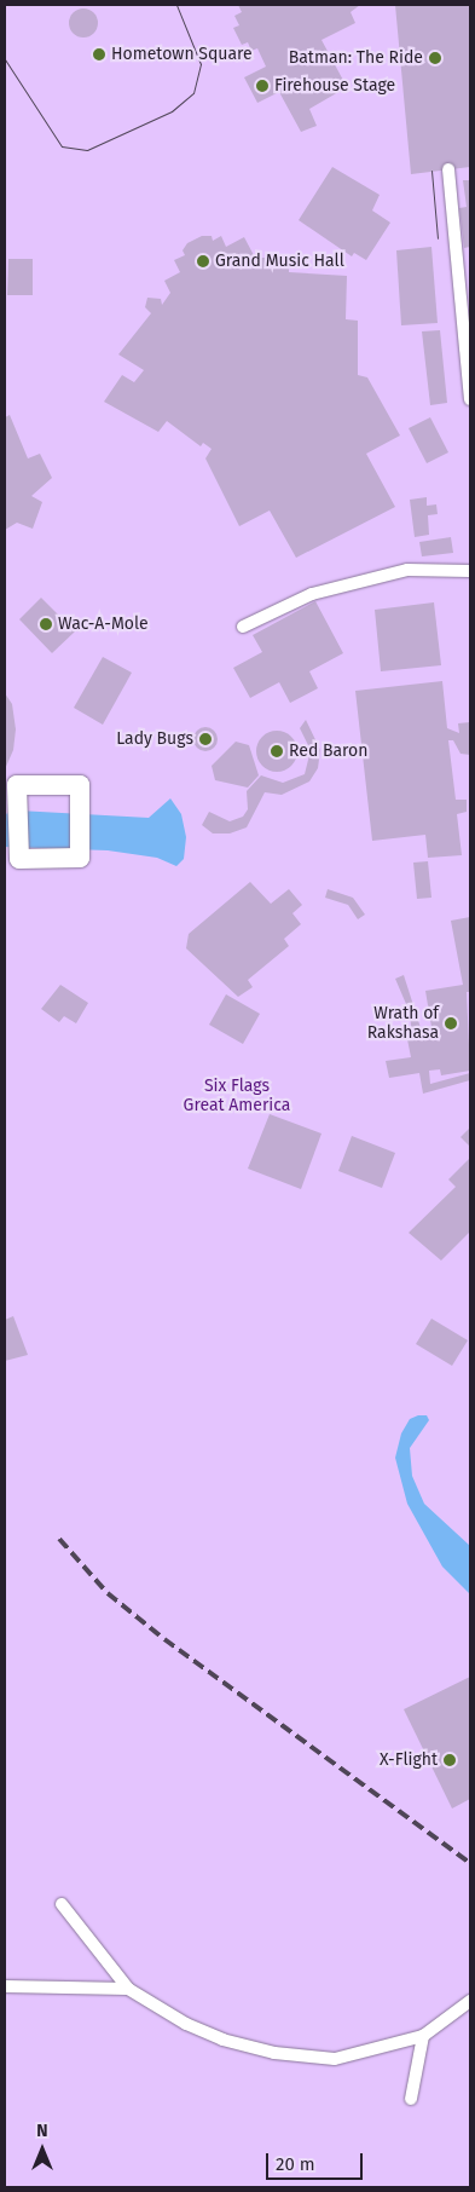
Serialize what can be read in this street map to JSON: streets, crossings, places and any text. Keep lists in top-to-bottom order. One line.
{"parks":["Six Flags Great America"],"places":["Hometown Square","Batman: The Ride","Firehouse Stage","Grand Music Hall","Wac-A-Mole","Lady Bugs","Red Baron","Wrath of Rakshasa","X-Flight"],"scale_bar":"20 m","north":"top"}
